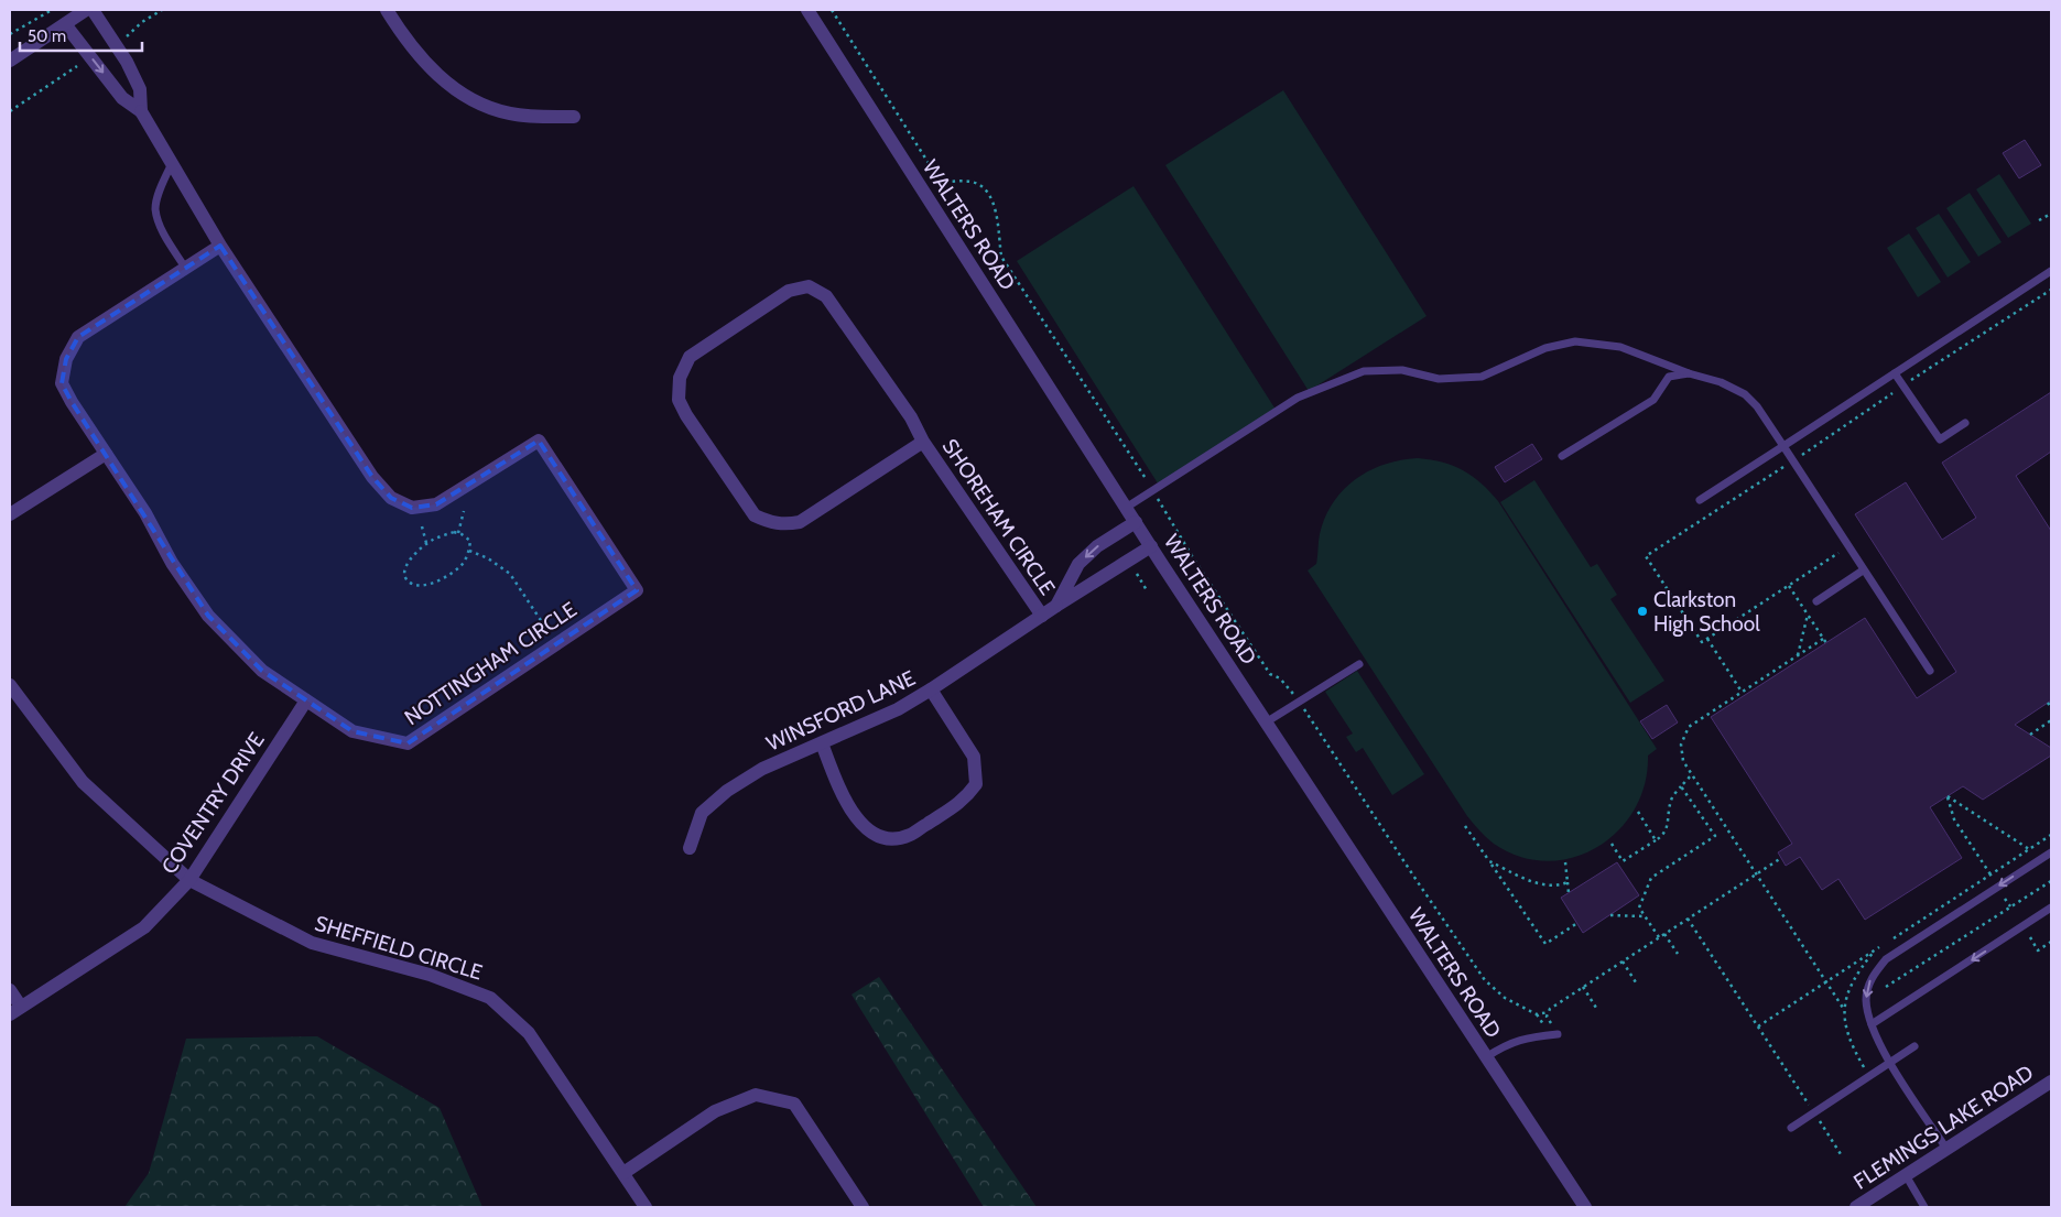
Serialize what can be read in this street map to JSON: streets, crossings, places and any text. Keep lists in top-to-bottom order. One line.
{"streets":{"street":["WALTERS ROAD","SHOREHAM CIRCLE","NOTTINGHAM CIRCLE","WINSFORD LANE","COVENTRY DRIVE","SHEFFIELD CIRCLE","FLEMINGS LAKE ROAD"]},"crossings":[["WALTERS ROAD","WINSFORD LANE"],["SHOREHAM CIRCLE","WINSFORD LANE"],["NOTTINGHAM CIRCLE","COVENTRY DRIVE"],["COVENTRY DRIVE","SHEFFIELD CIRCLE"]],"places":["Clarkston High School"],"scale_bar":"50 m"}
